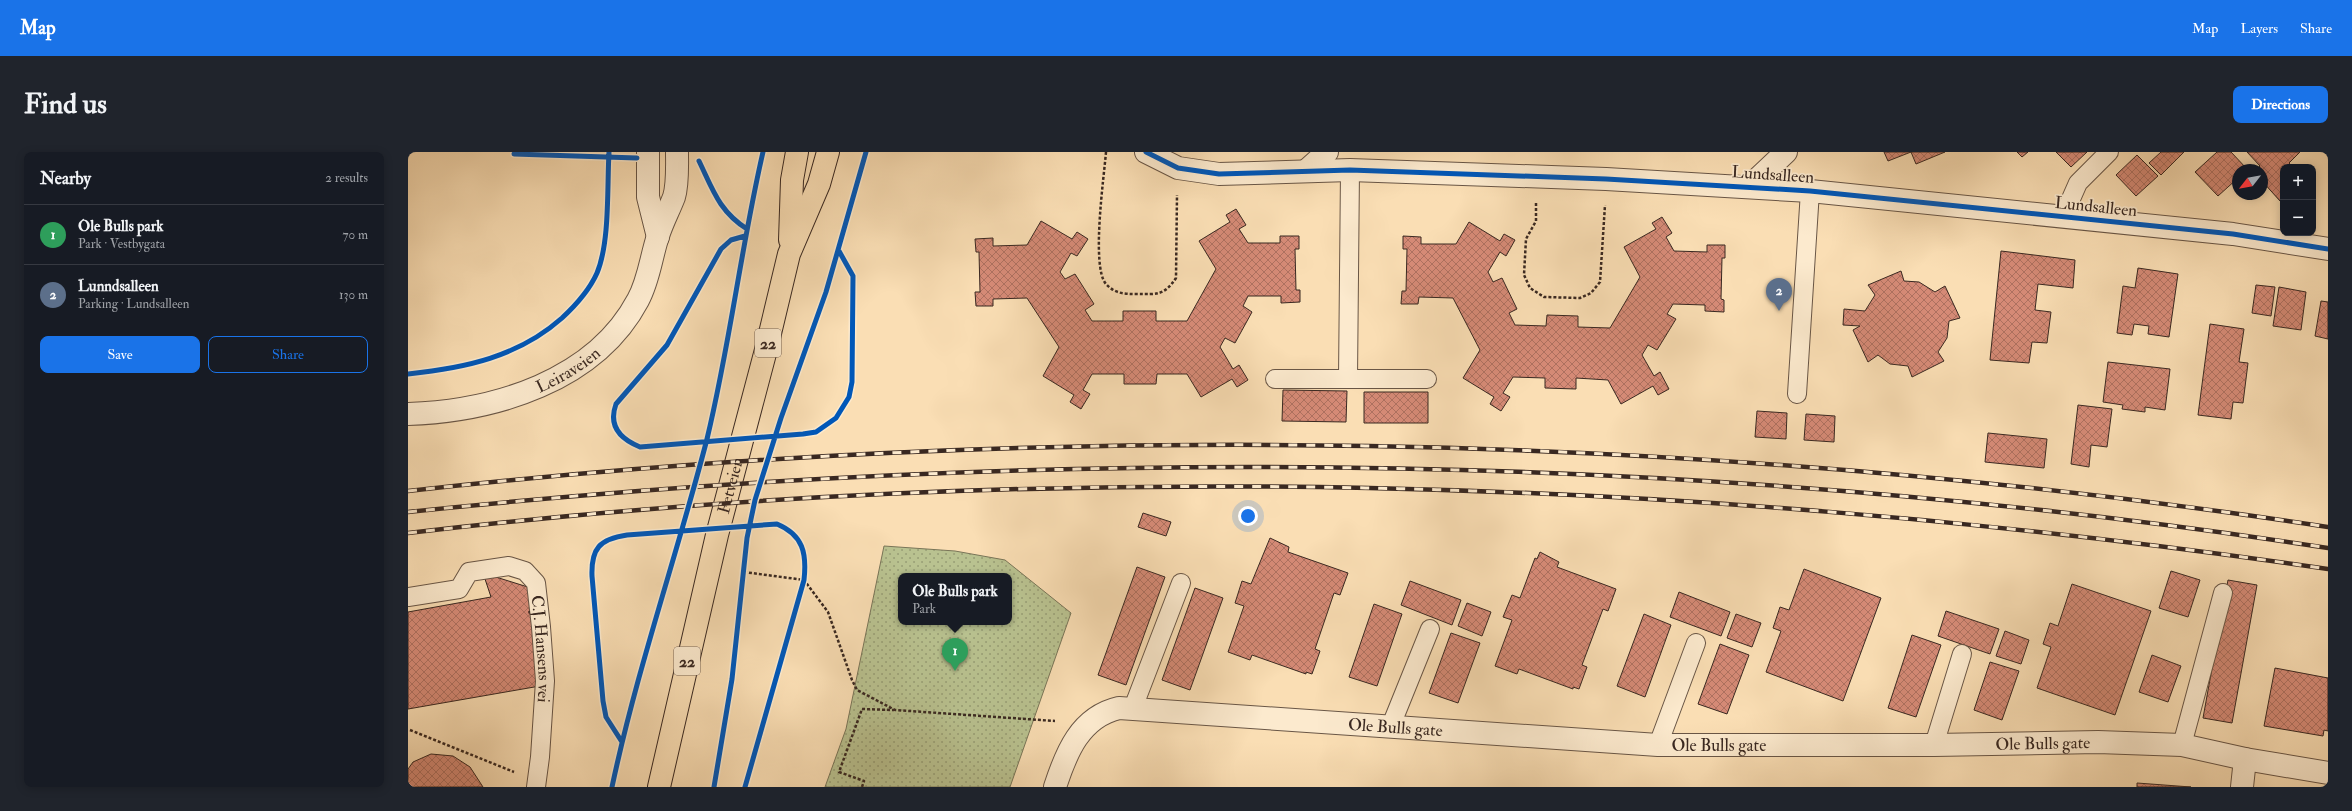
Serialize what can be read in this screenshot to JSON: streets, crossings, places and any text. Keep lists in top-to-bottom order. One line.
{"streets":{"highway":["22","Fetveien"],"street":["Lundsalleen","Leiraveien","Ole Bulls gate"],"lane":["C.J. Hansens vei"]},"north":"bottom left","page":{"header":"Map","nav":["Map","Layers","Share"],"buttons":["Directions",["Save","Share"]],"title":"Find us","heading":["Nearby","2 results"],"map_buttons":["+","−"],"list":[{"mark":"1","name":"Ole Bulls park","note":"Park · Vestbygata","value":"70 m"},{"mark":"2","name":"Lunndsalleen","note":"Parking · Lundsalleen","value":"130 m"}],"pins":["2","1"],"popup":["Ole Bulls park","Park"]}}
